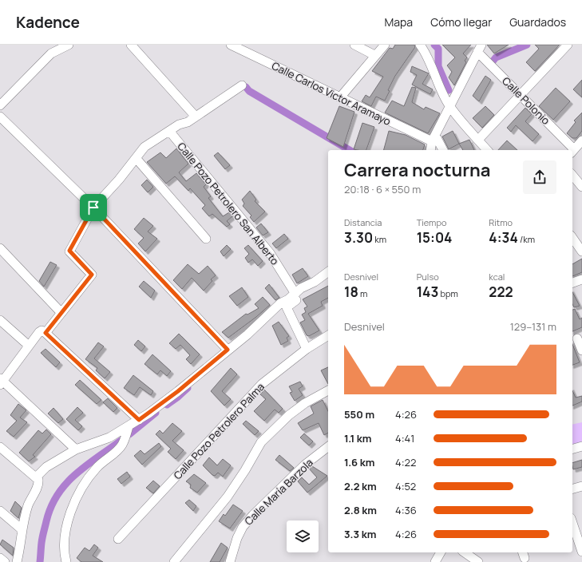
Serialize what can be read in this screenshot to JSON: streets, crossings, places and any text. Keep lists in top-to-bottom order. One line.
{"streets":{"street":["Calle Carlos Victor Aramayo","Calle Polonio","Calle Pozo Petrolero San Alberto","Calle Pozo Petrolero Palma","Calle María Barzola"]},"page":{"header":"Kadence","nav":["Mapa","Cómo llegar","Guardados"],"heading":["Carrera nocturna","20:18 · 6 × 550 m"],"stats":[["Distancia","3.30 km"],["Tiempo","15:04"],["Ritmo","4:34 /km"],["Desnivel","18 m"],["Pulso","143 bpm"],["kcal","222"]],"chart":["Desnivel","129–131 m"],"list":[{"name":"550 m","note":"4:26"},{"name":"1.1 km","note":"4:41"},{"name":"1.6 km","note":"4:22"},{"name":"2.2 km","note":"4:52"},{"name":"2.8 km","note":"4:36"},{"name":"3.3 km","note":"4:26"}]}}
